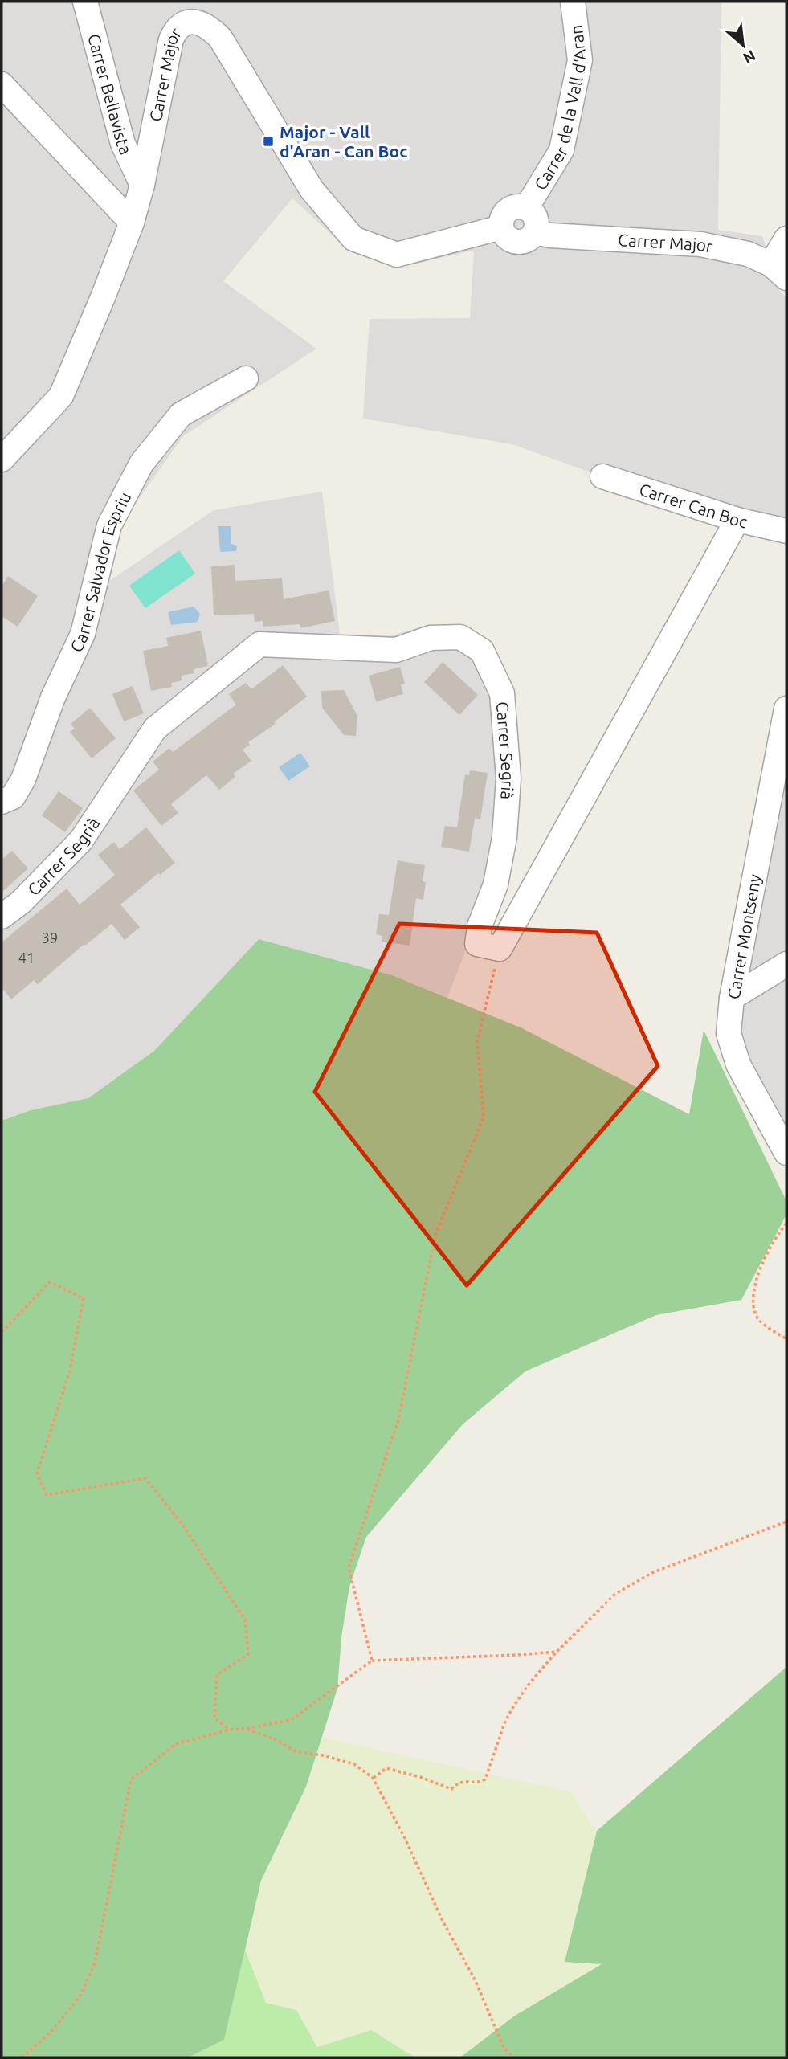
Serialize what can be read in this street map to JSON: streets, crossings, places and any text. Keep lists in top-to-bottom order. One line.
{"streets":{"street":["Carrer Major","Carrer Bellavista","Carrer de la Vall d'Aran","Carrer Can Boc","Carrer Salvador Espriu","Carrer Segrià","Carrer Montseny"]},"crossings":[["Carrer Major","Carrer Bellavista"],["Carrer Major","Carrer de la Vall d'Aran"]],"places":{"transit":["Major - Vall d'Aran - Can Boc"]},"house_numbers":["39","41"],"north":"bottom right"}
